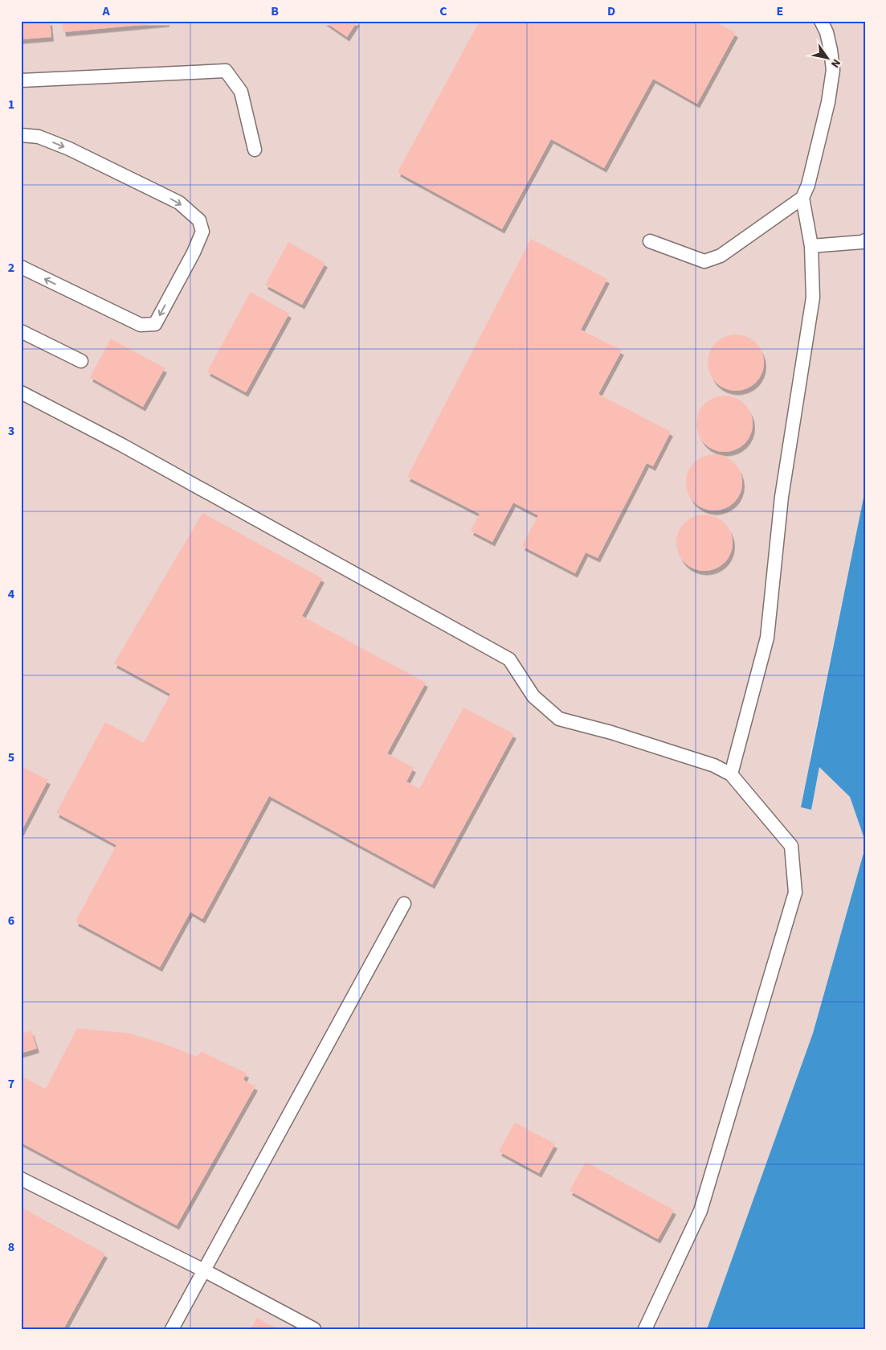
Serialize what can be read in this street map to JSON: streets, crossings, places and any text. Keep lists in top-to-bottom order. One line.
{"north":"bottom right","grid":{"columns":["A","B","C","D","E"],"rows":["1","2","3","4","5","6","7","8"]}}
